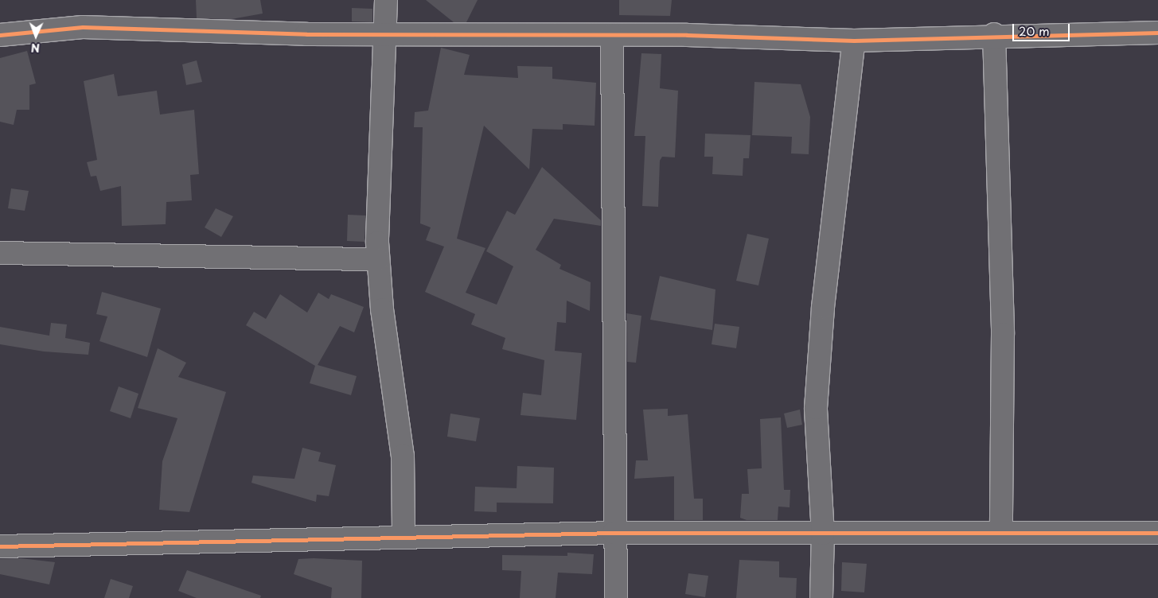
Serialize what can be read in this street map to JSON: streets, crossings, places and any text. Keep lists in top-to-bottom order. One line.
{"scale_bar":"20 m","north":"bottom"}
